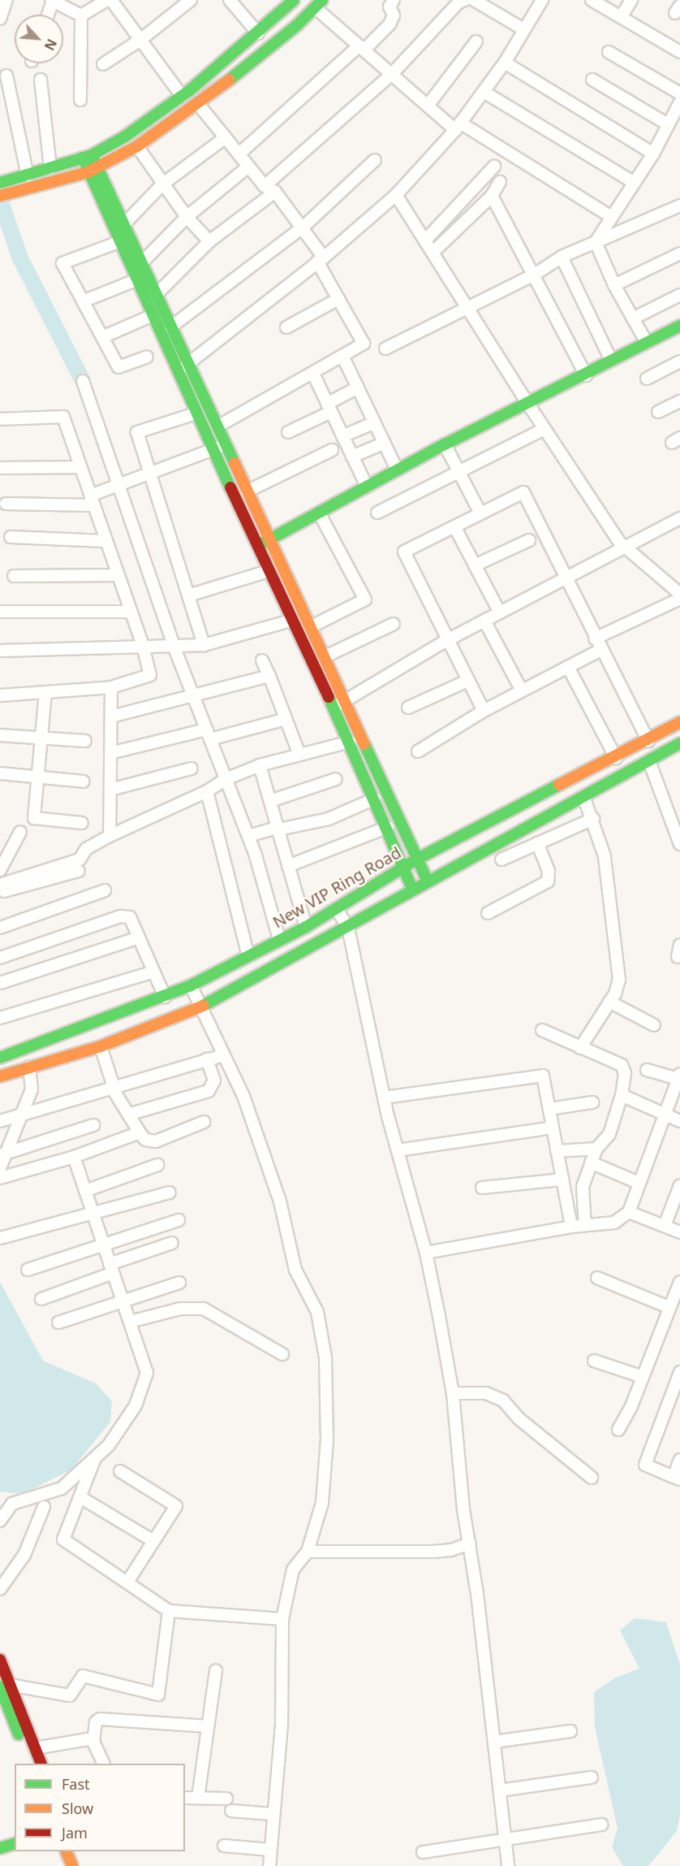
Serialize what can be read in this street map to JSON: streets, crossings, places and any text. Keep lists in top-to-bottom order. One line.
{"streets":{"street":["New VIP Ring Road"]},"legend":["Fast","Slow","Jam"],"north":"bottom right"}
